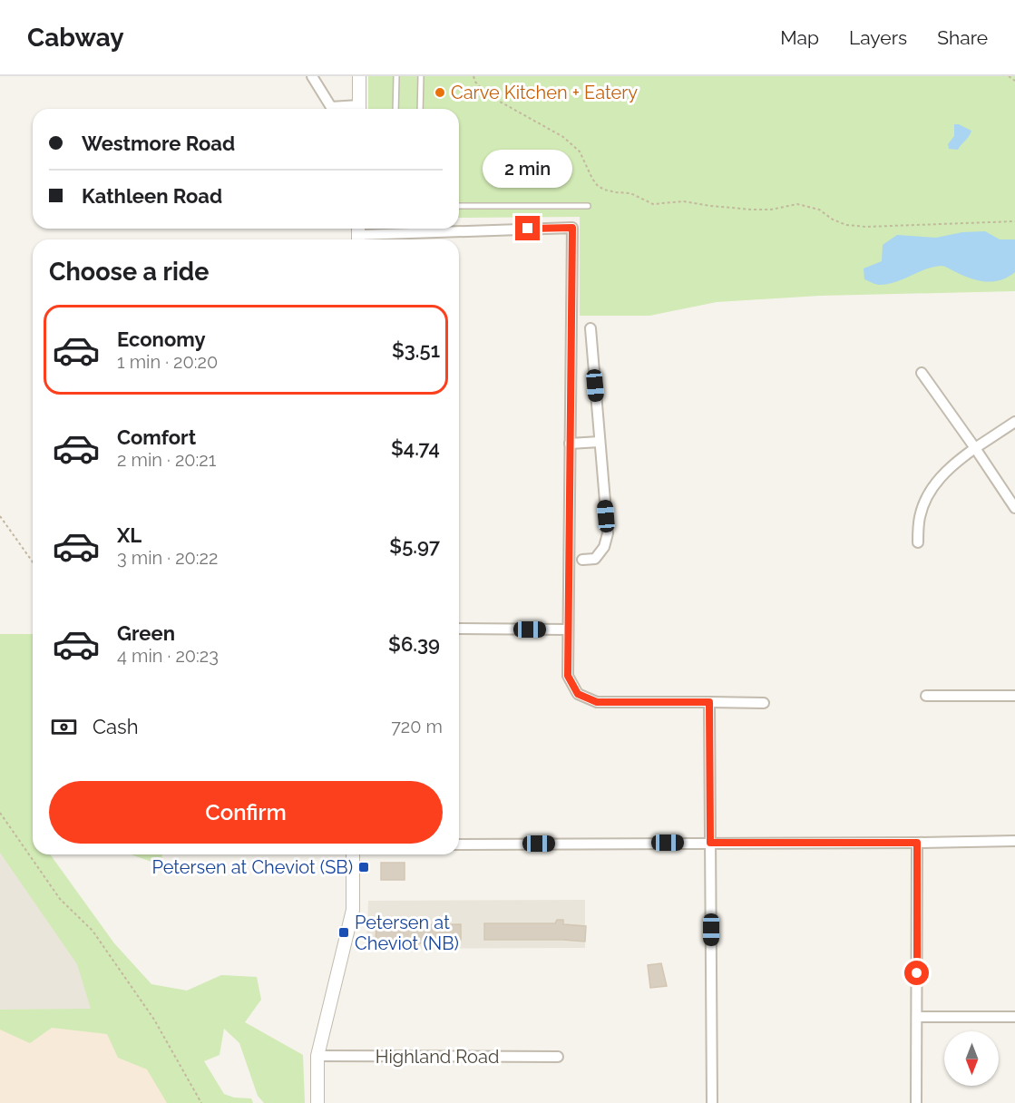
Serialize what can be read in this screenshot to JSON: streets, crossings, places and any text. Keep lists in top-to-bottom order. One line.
{"streets":{"street":["Highland Road"]},"places":{"other":["Carve Kitchen + Eatery"],"transit":["Petersen at Cheviot (SB)","Petersen at Cheviot (NB)"]},"north":"bottom","page":{"header":"Cabway","nav":["Map","Layers","Share"],"banner":["Westmore Road","Kathleen Road"],"bubble":"2 min","heading":"Choose a ride","list":[{"name":"Economy","note":"1 min · 20:20","value":"$3.51"},{"name":"Comfort","note":"2 min · 20:21","value":"$4.74"},{"name":"XL","note":"3 min · 20:22","value":"$5.97"},{"name":"Green","note":"4 min · 20:23","value":"$6.39"}],"pay":["Cash","720 m"],"buttons":"Confirm"}}
